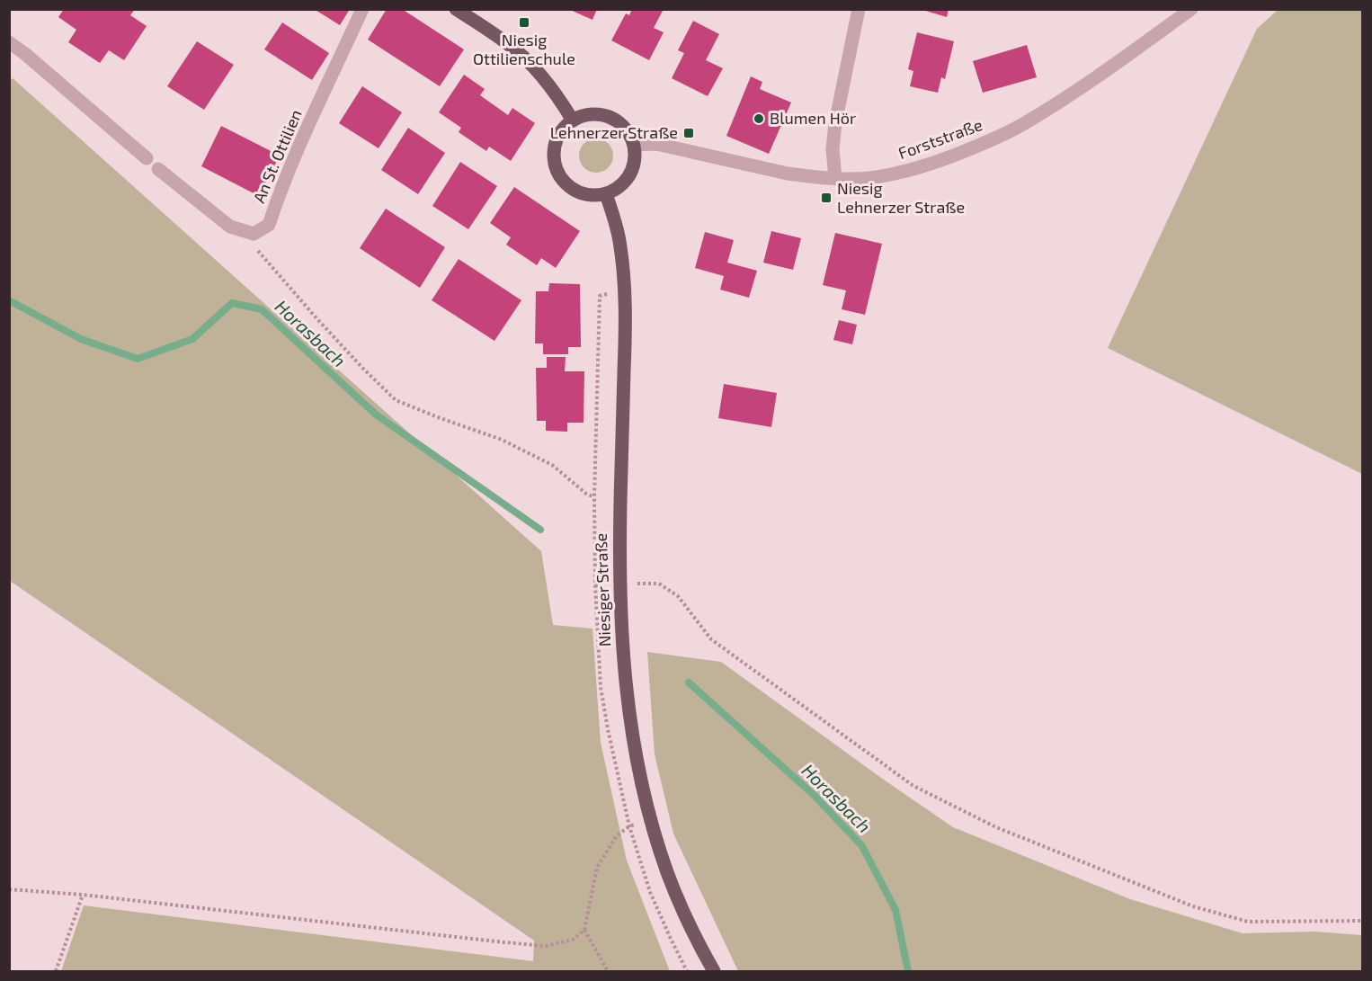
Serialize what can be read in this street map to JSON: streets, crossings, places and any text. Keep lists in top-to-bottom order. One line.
{"streets":{"main road":["Niesiger Straße"],"street":["Forststraße","An St. Ottilien"]},"crossings":[["Forststraße","Niesiger Straße"]],"water":["Horasbach"],"places":{"transit":["Niesig Ottilienschule","Lehnerzer Straße","Niesig Lehnerzer Straße"],"other":["Blumen Hör"]}}
